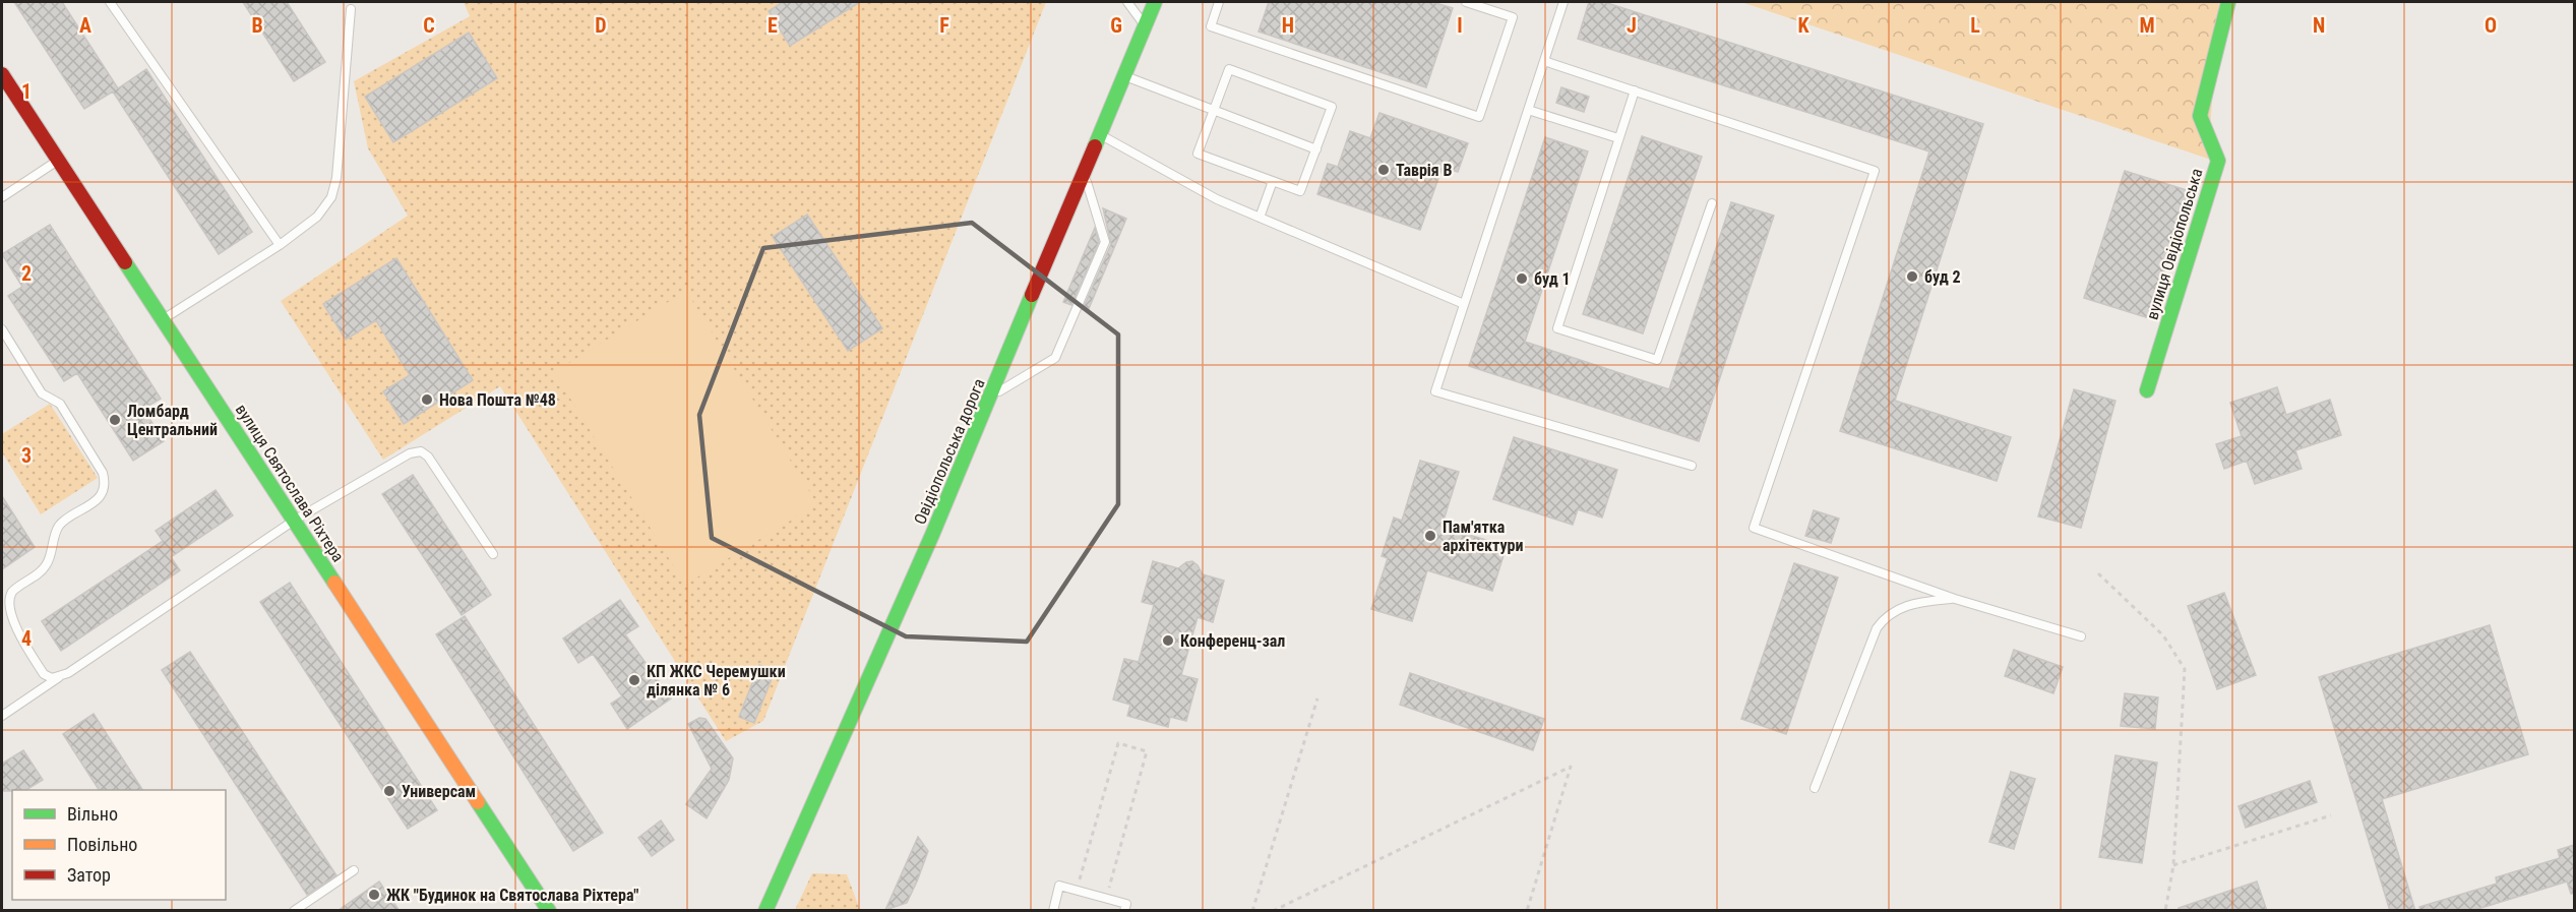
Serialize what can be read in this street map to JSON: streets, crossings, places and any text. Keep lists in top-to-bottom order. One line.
{"streets":{"main road":["вулиця Овідіопольська","Овідіопольська дорога","вулиця Святослава Ріхтера"]},"places":["Таврія В","буд 2","буд 1","Нова Пошта №48","Ломбард Центральний","Пам'ятка архітектури","Конференц-зал","КП ЖКС Черемушки ділянка № 6","Универсам","ЖК \"Будинок на Святослава Ріхтера\""],"legend":["Вільно","Повільно","Затор"],"grid":{"columns":["A","B","C","D","E","F","G","H","I","J","K","L","M","N","O"],"rows":["1","2","3","4"]}}
